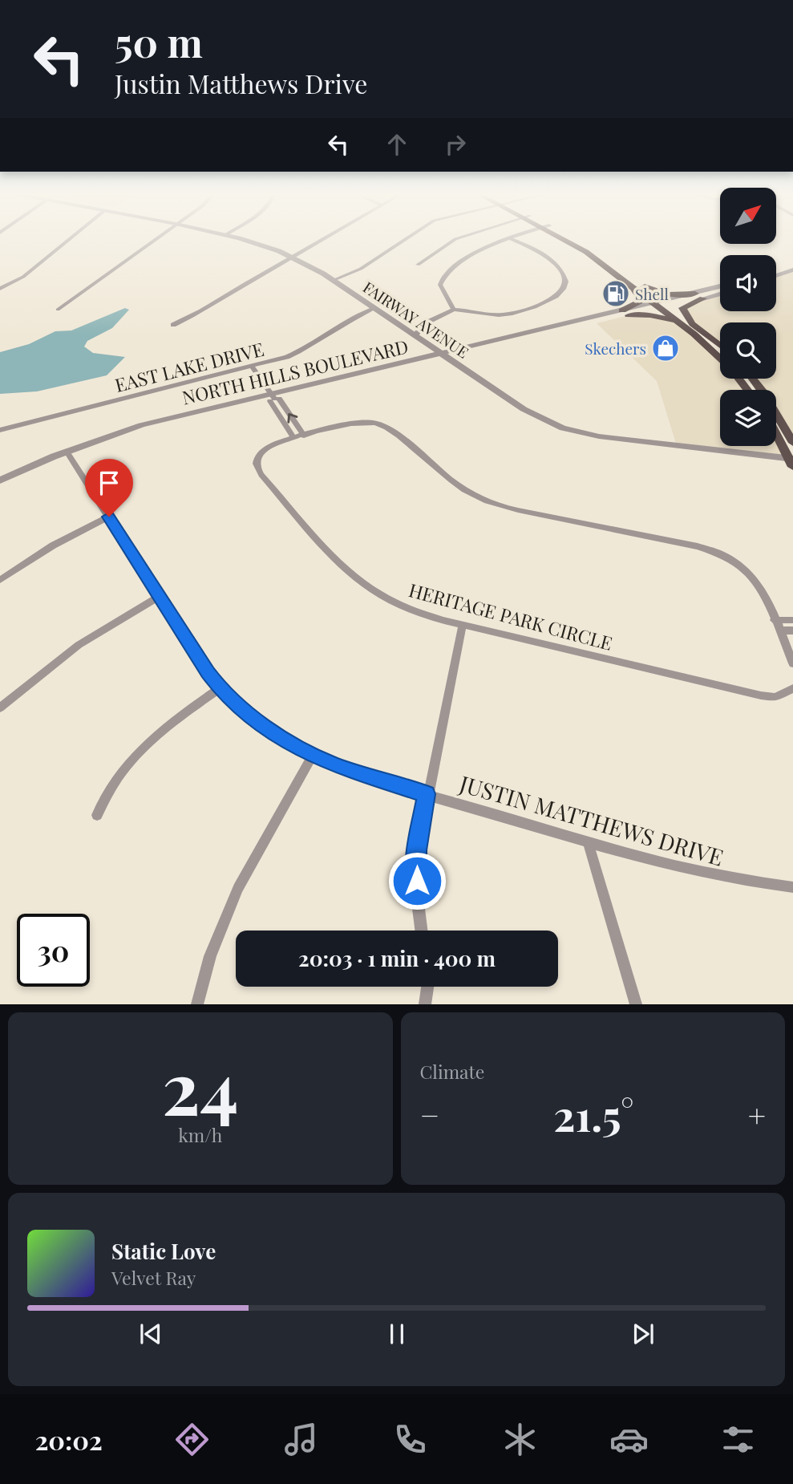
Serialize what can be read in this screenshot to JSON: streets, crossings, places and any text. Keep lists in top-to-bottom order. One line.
{"streets":{"street":["FAIRWAY AVENUE","EAST LAKE DRIVE","NORTH HILLS BOULEVARD","HERITAGE PARK CIRCLE","JUSTIN MATTHEWS DRIVE"]},"crossings":[["FAIRWAY AVENUE","EAST LAKE DRIVE"],["FAIRWAY AVENUE","NORTH HILLS BOULEVARD"],["NORTH HILLS BOULEVARD","JUSTIN MATTHEWS DRIVE"]],"places":{"fuel station":["Shell"],"shop":["Skechers"]},"north":"top right","page":{"turn":["50 m","Justin Matthews Drive"],"limit":"30","trip":"20:03 · 1 min · 400 m","tile":[["24","km/h"],"Climate"],"heat":["−","21.5°","+"],"song":["Static Love","Velvet Ray"],"tabs":"20:02"}}
